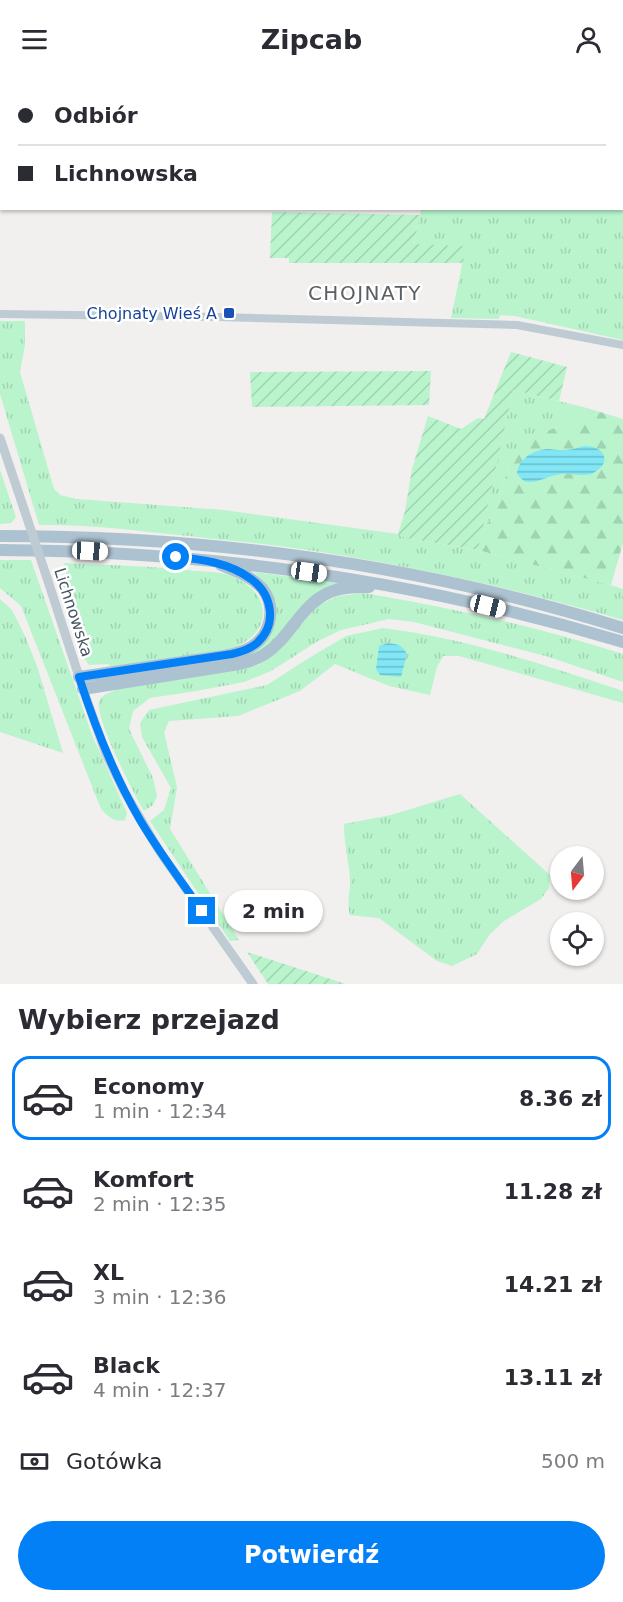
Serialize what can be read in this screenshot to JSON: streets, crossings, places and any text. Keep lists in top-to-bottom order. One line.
{"streets":{"street":["Lichnowska"]},"districts":["CHOJNATY"],"places":{"transit":["Chojnaty Wieś A"]},"north":"bottom","page":{"header":"Zipcab","banner":["Odbiór","Lichnowska"],"bubble":"2 min","heading":"Wybierz przejazd","list":[{"name":"Economy","note":"1 min · 12:34","value":"8.36 zł"},{"name":"Komfort","note":"2 min · 12:35","value":"11.28 zł"},{"name":"XL","note":"3 min · 12:36","value":"14.21 zł"},{"name":"Black","note":"4 min · 12:37","value":"13.11 zł"}],"pay":["Gotówka","500 m"],"buttons":"Potwierdź"}}
